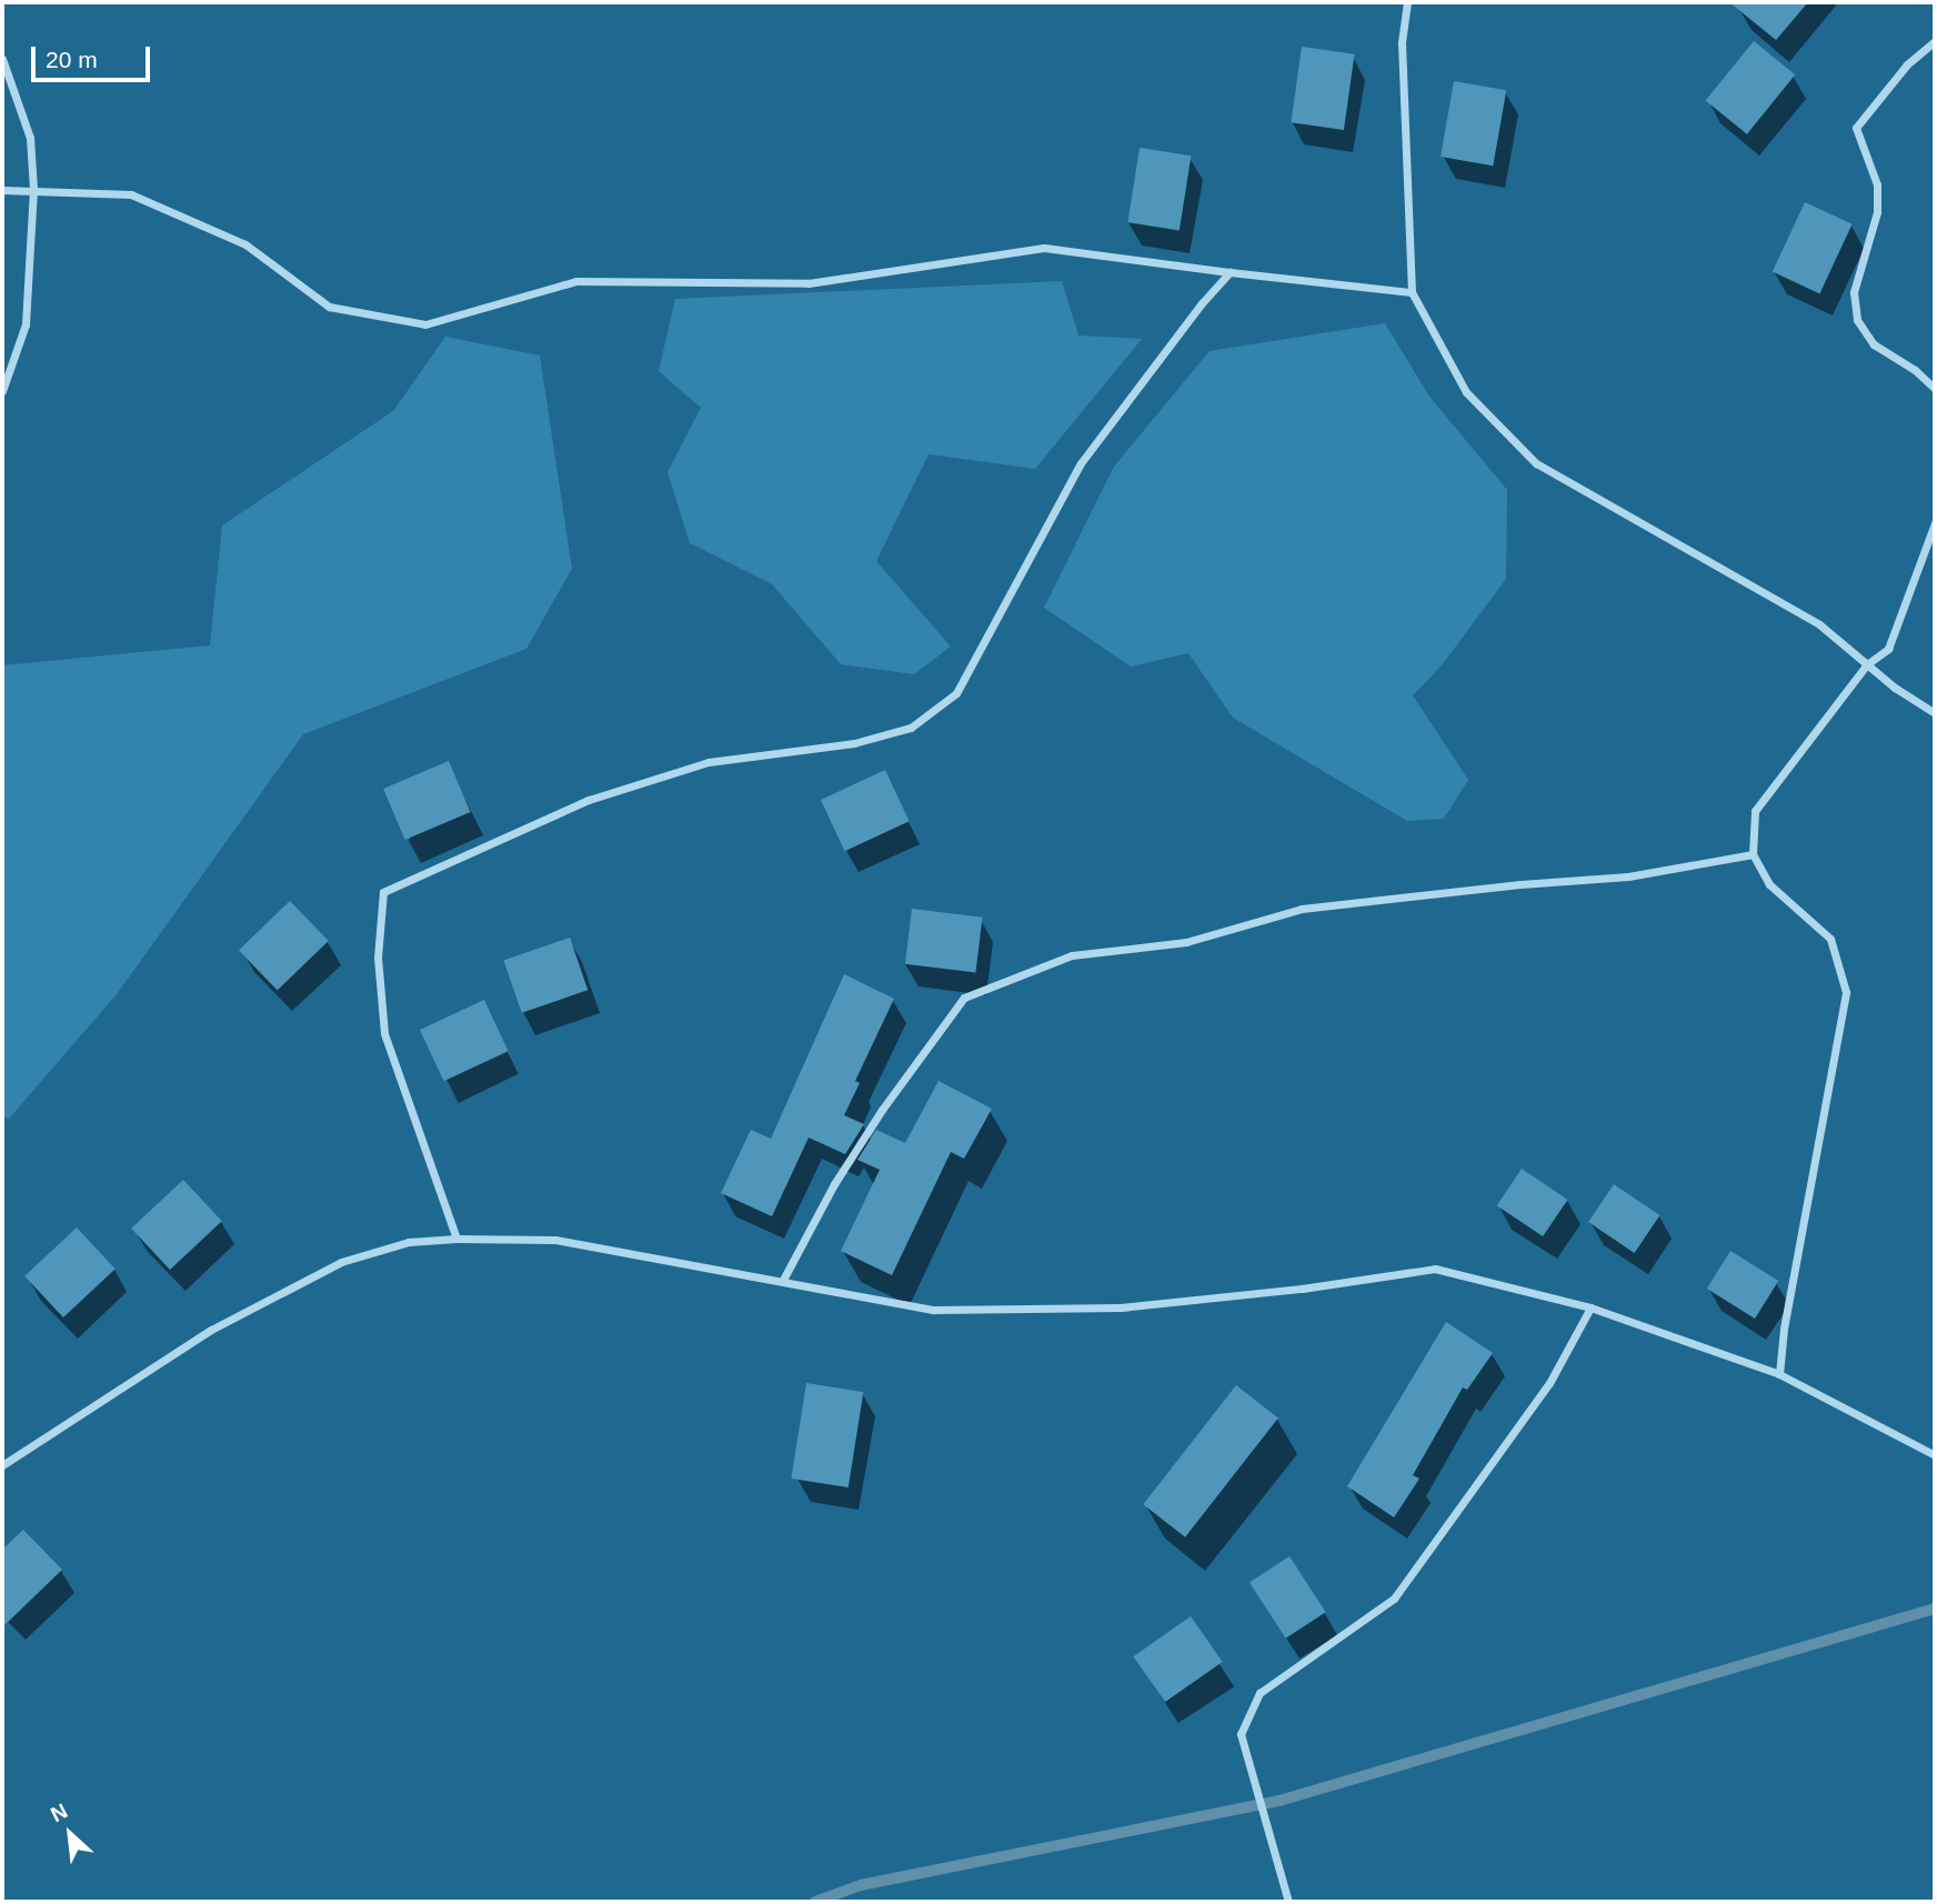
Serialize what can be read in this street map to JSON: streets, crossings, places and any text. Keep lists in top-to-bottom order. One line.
{"scale_bar":"20 m","north":"top left"}
